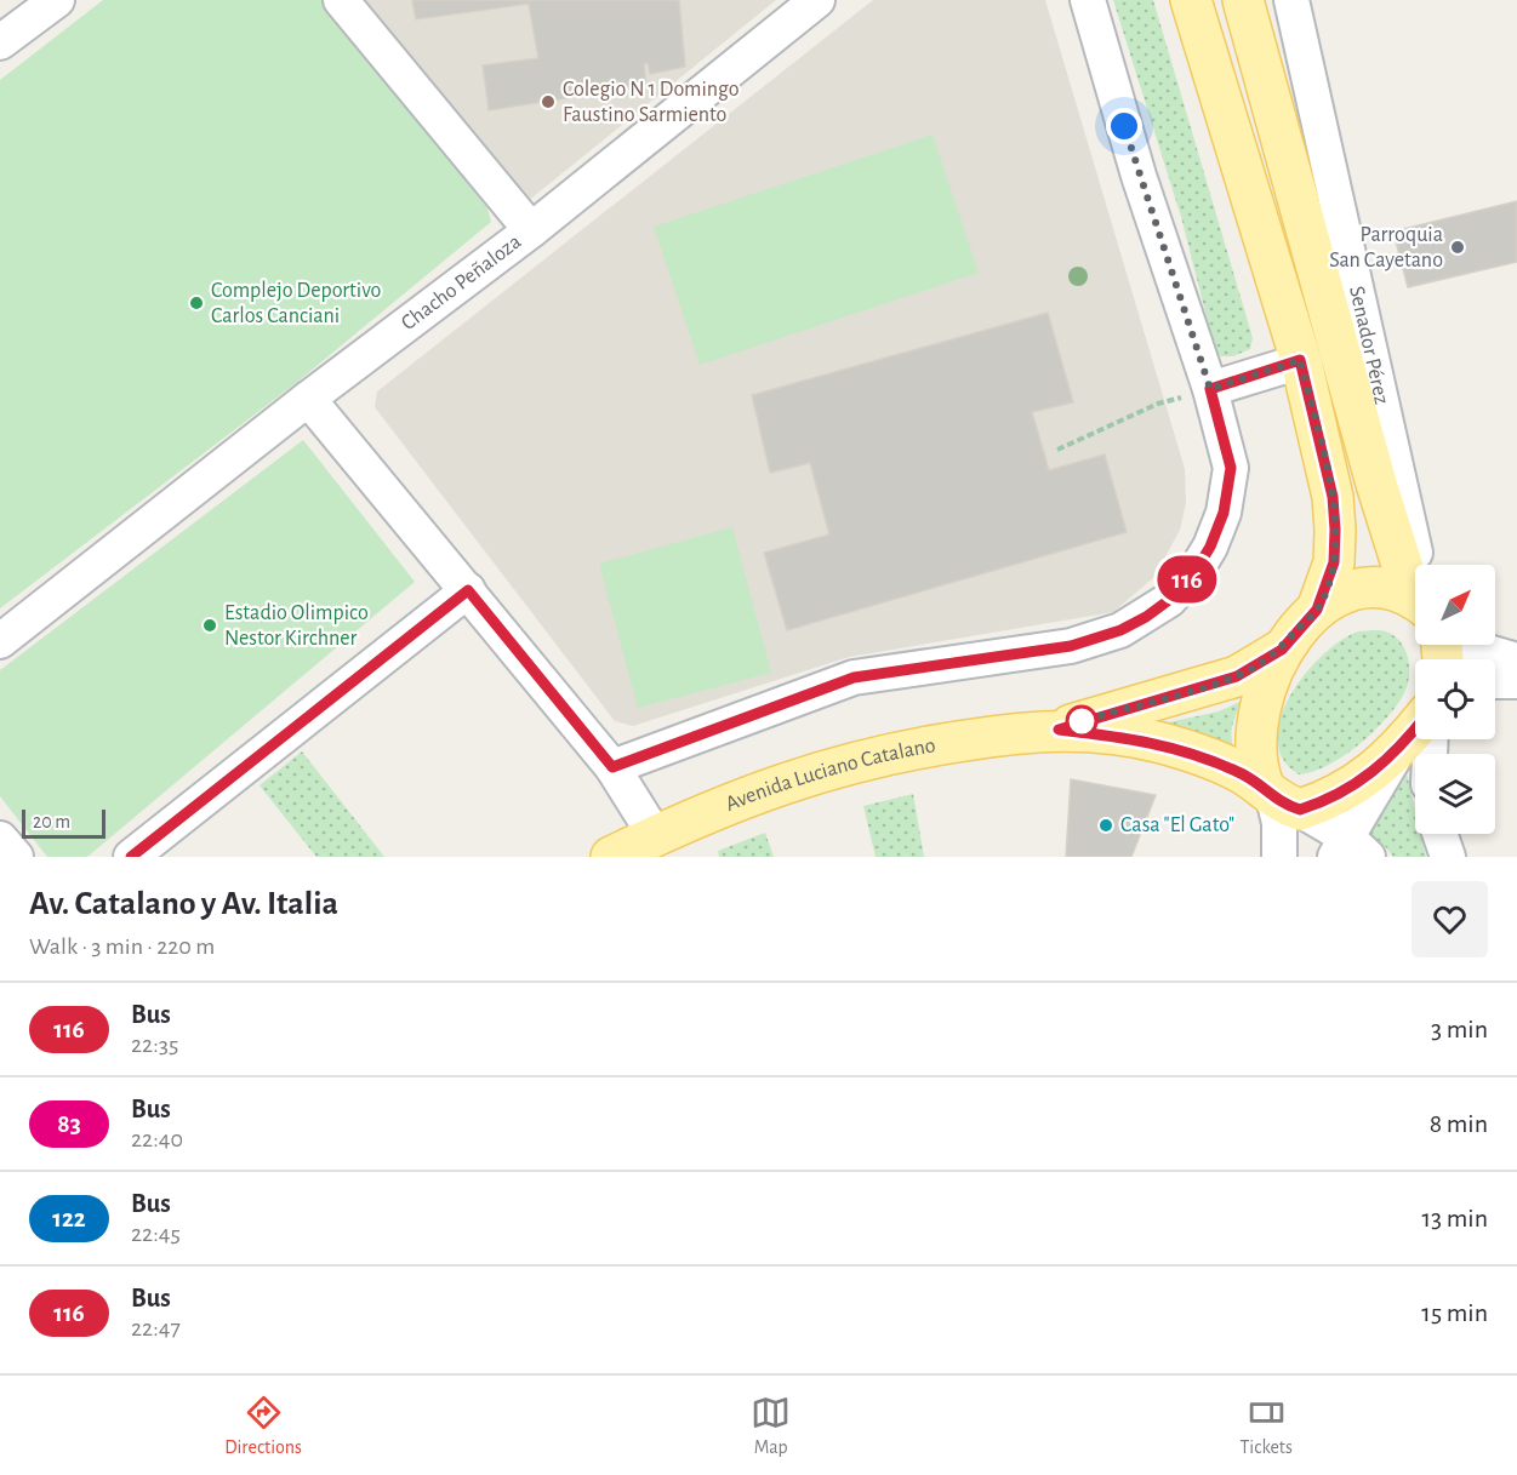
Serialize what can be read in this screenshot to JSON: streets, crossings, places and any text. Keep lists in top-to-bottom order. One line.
{"streets":{"main road":["Avenida Luciano Catalano"],"street":["Chacho Peñaloza","Senador Pérez"]},"places":["Colegio N 1 Domingo Faustino Sarmiento","Parroquia San Cayetano","Complejo Deportivo Carlos Canciani","Estadio Olimpico Nestor Kirchner","Casa \"El Gato\""],"lines":["bus line 116"],"scale_bar":"20 m","north":"top right","page":{"on_map":"116","scale":"20 m","heading":["Av. Catalano y Av. Italia","Walk · 3 min · 220 m"],"list":[{"mark":"116","name":"Bus","note":"22:35","value":"3 min"},{"mark":"83","name":"Bus","note":"22:40","value":"8 min"},{"mark":"122","name":"Bus","note":"22:45","value":"13 min"},{"mark":"116","name":"Bus","note":"22:47","value":"15 min"}],"tabs":["Directions","Map","Tickets"]}}
